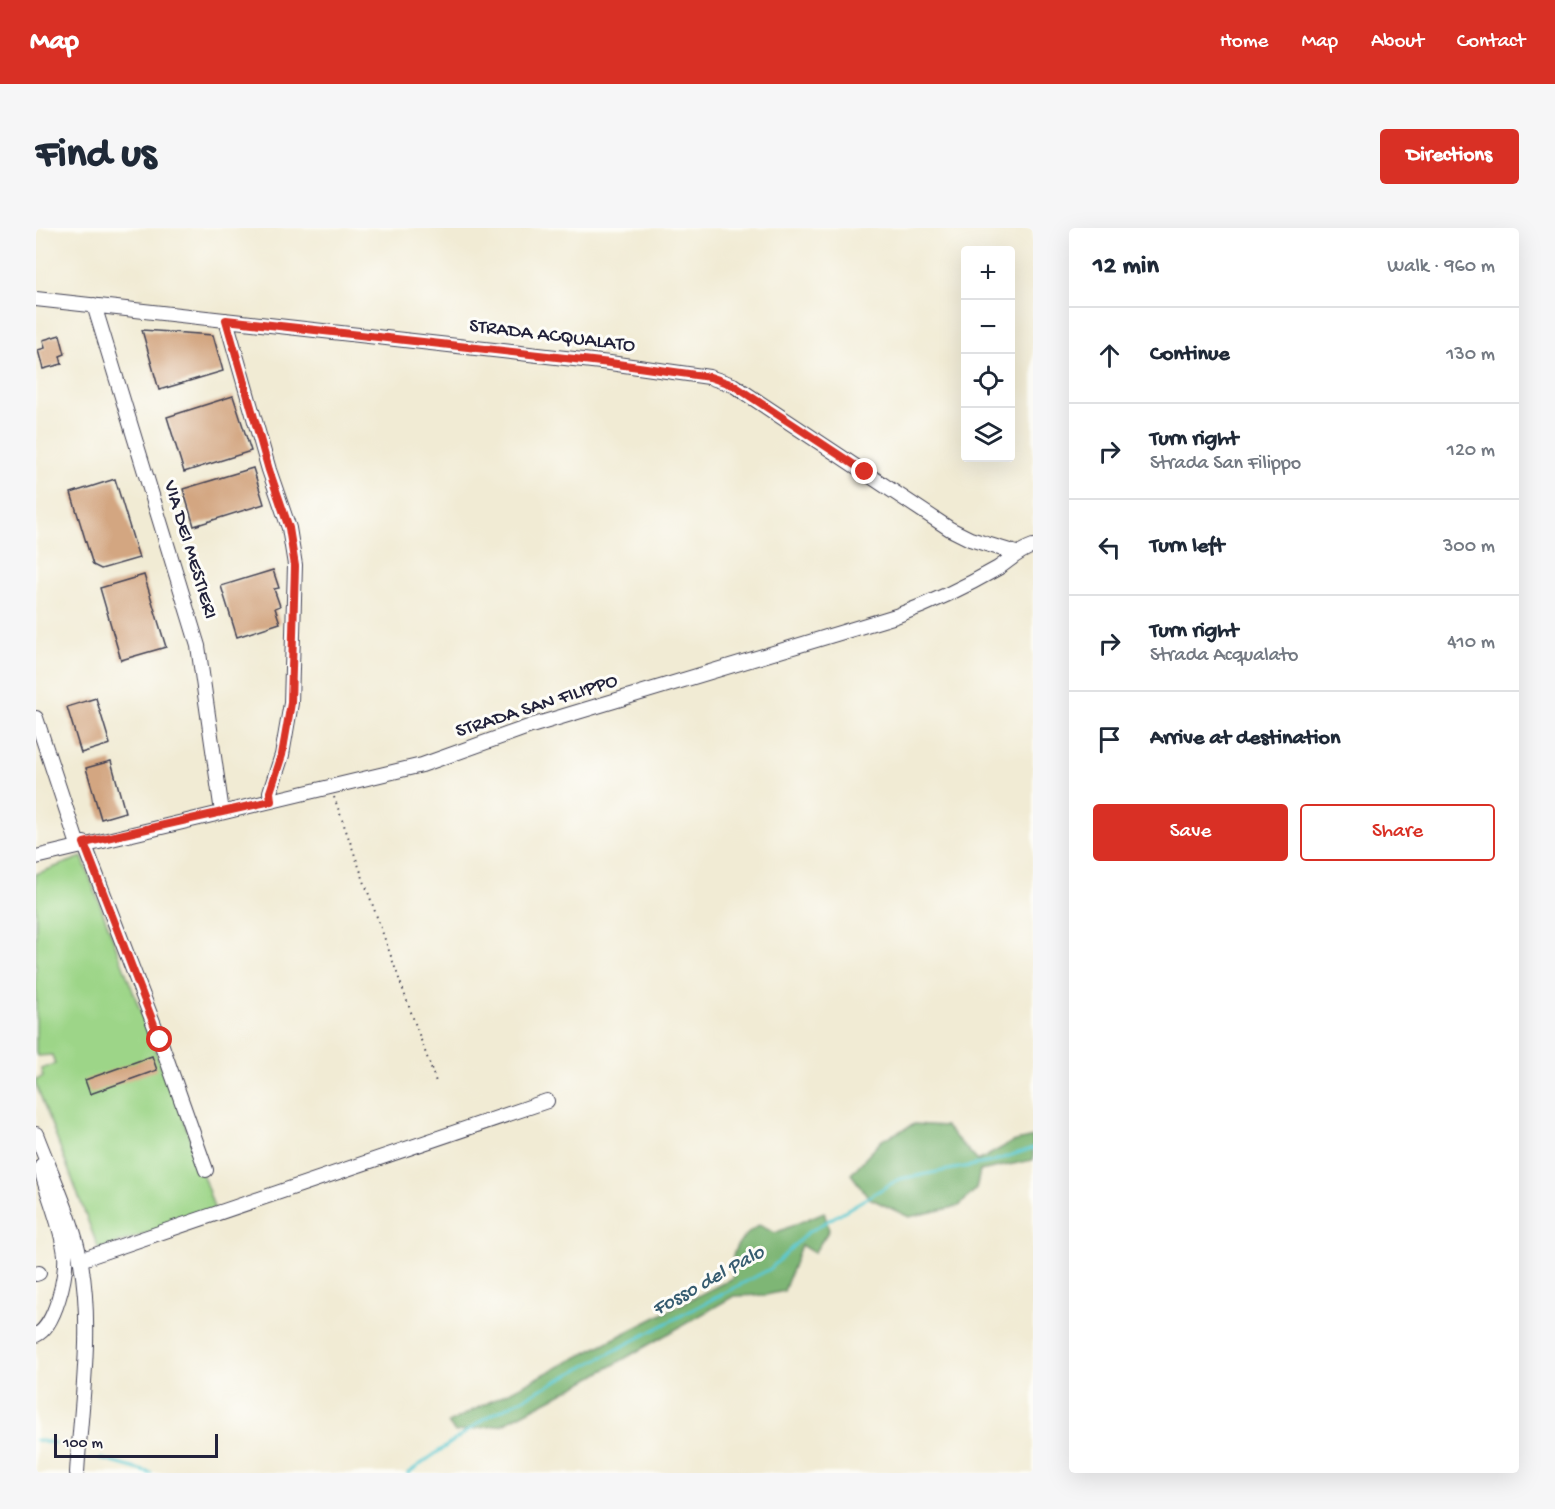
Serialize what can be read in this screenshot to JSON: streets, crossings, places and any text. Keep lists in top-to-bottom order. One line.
{"streets":{"street":["STRADA ACQUALATO","VIA DEI MESTIERI","STRADA SAN FILIPPO"]},"crossings":[["STRADA ACQUALATO","VIA DEI MESTIERI"],["STRADA ACQUALATO","STRADA SAN FILIPPO"],["VIA DEI MESTIERI","STRADA SAN FILIPPO"]],"water":["Fosso del Palo"],"scale_bar":"100 m","page":{"header":"Map","nav":["Home","Map","About","Contact"],"buttons":["Directions",["Save","Share"]],"title":"Find us","heading":["12 min","Walk · 960 m"],"map_buttons":["+","−"],"list":[["Continue","130 m"],["Turn right","Strada San Filippo","120 m"],["Turn left","300 m"],["Turn right","Strada Acqualato","410 m"],"Arrive at destination"],"scale":"100 m"}}
